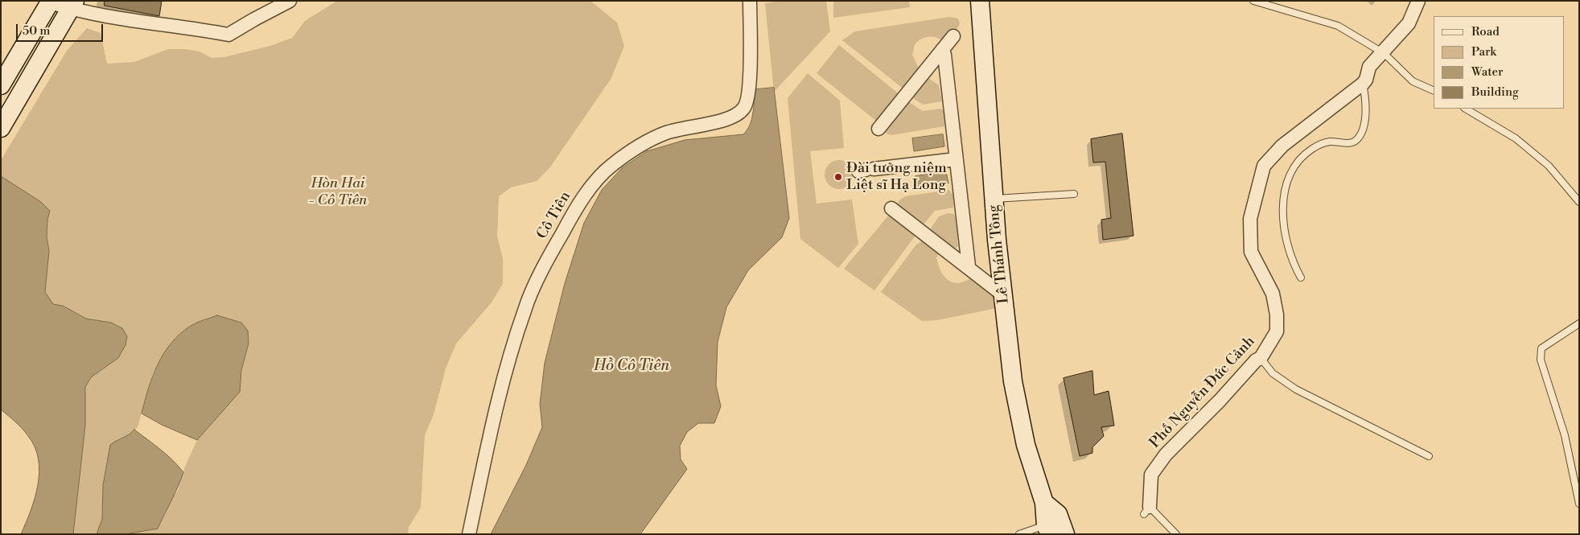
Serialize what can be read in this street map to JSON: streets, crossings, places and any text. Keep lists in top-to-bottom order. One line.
{"streets":{"main road":["Lê Thánh Tông"],"street":["Cô Tiên","Phố Nguyễn Đức Cảnh"]},"water":["Hồ Cô Tiên"],"parks":["Hòn Hai - Cô Tiên"],"places":["Đài tưởng niệm Liệt sĩ Hạ Long"],"legend":["Road","Park","Water","Building"],"scale_bar":"50 m"}
